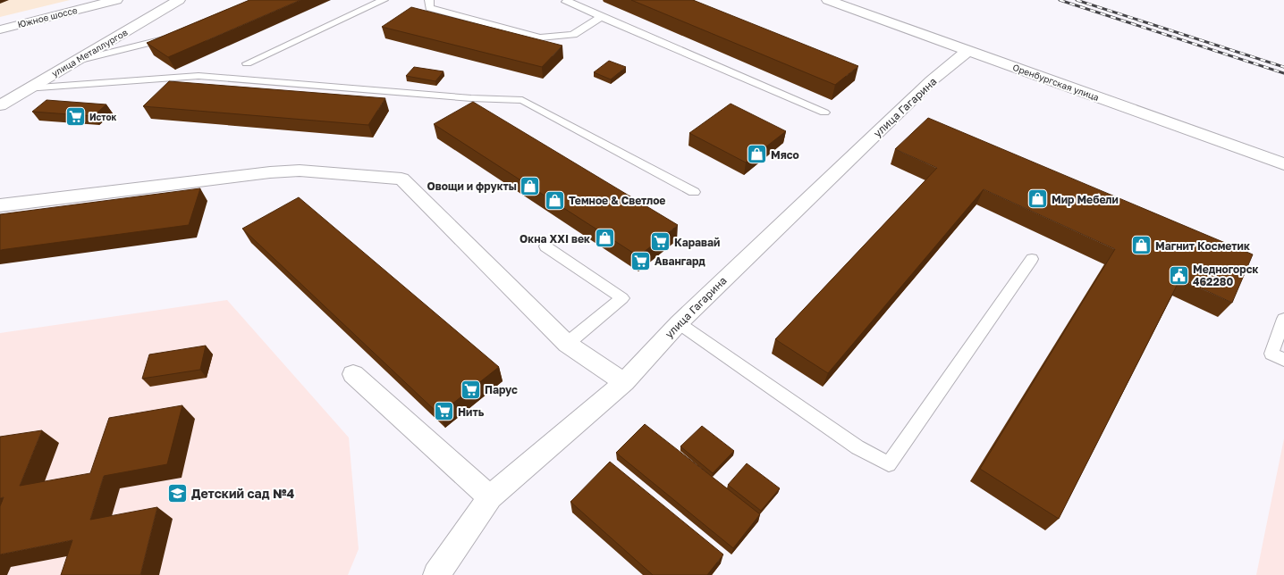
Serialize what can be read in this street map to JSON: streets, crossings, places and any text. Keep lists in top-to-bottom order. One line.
{"streets":{"street":["Южное шоссе","улица Металлургов","Оренбургская улица","улица Гагарина"]},"crossings":[["Оренбургская улица","улица Гагарина"]],"places":{"supermarket":["Исток","Каравай","Авангард","Парус","Нить"],"shop":["Мясо","Овощи и фрукты","Мир Мебели","Темное & Светлое","Окна XXI век","Магнит Косметик"],"public building":["Медногорск 462280"],"school or university":["Детский сад №4"]}}
